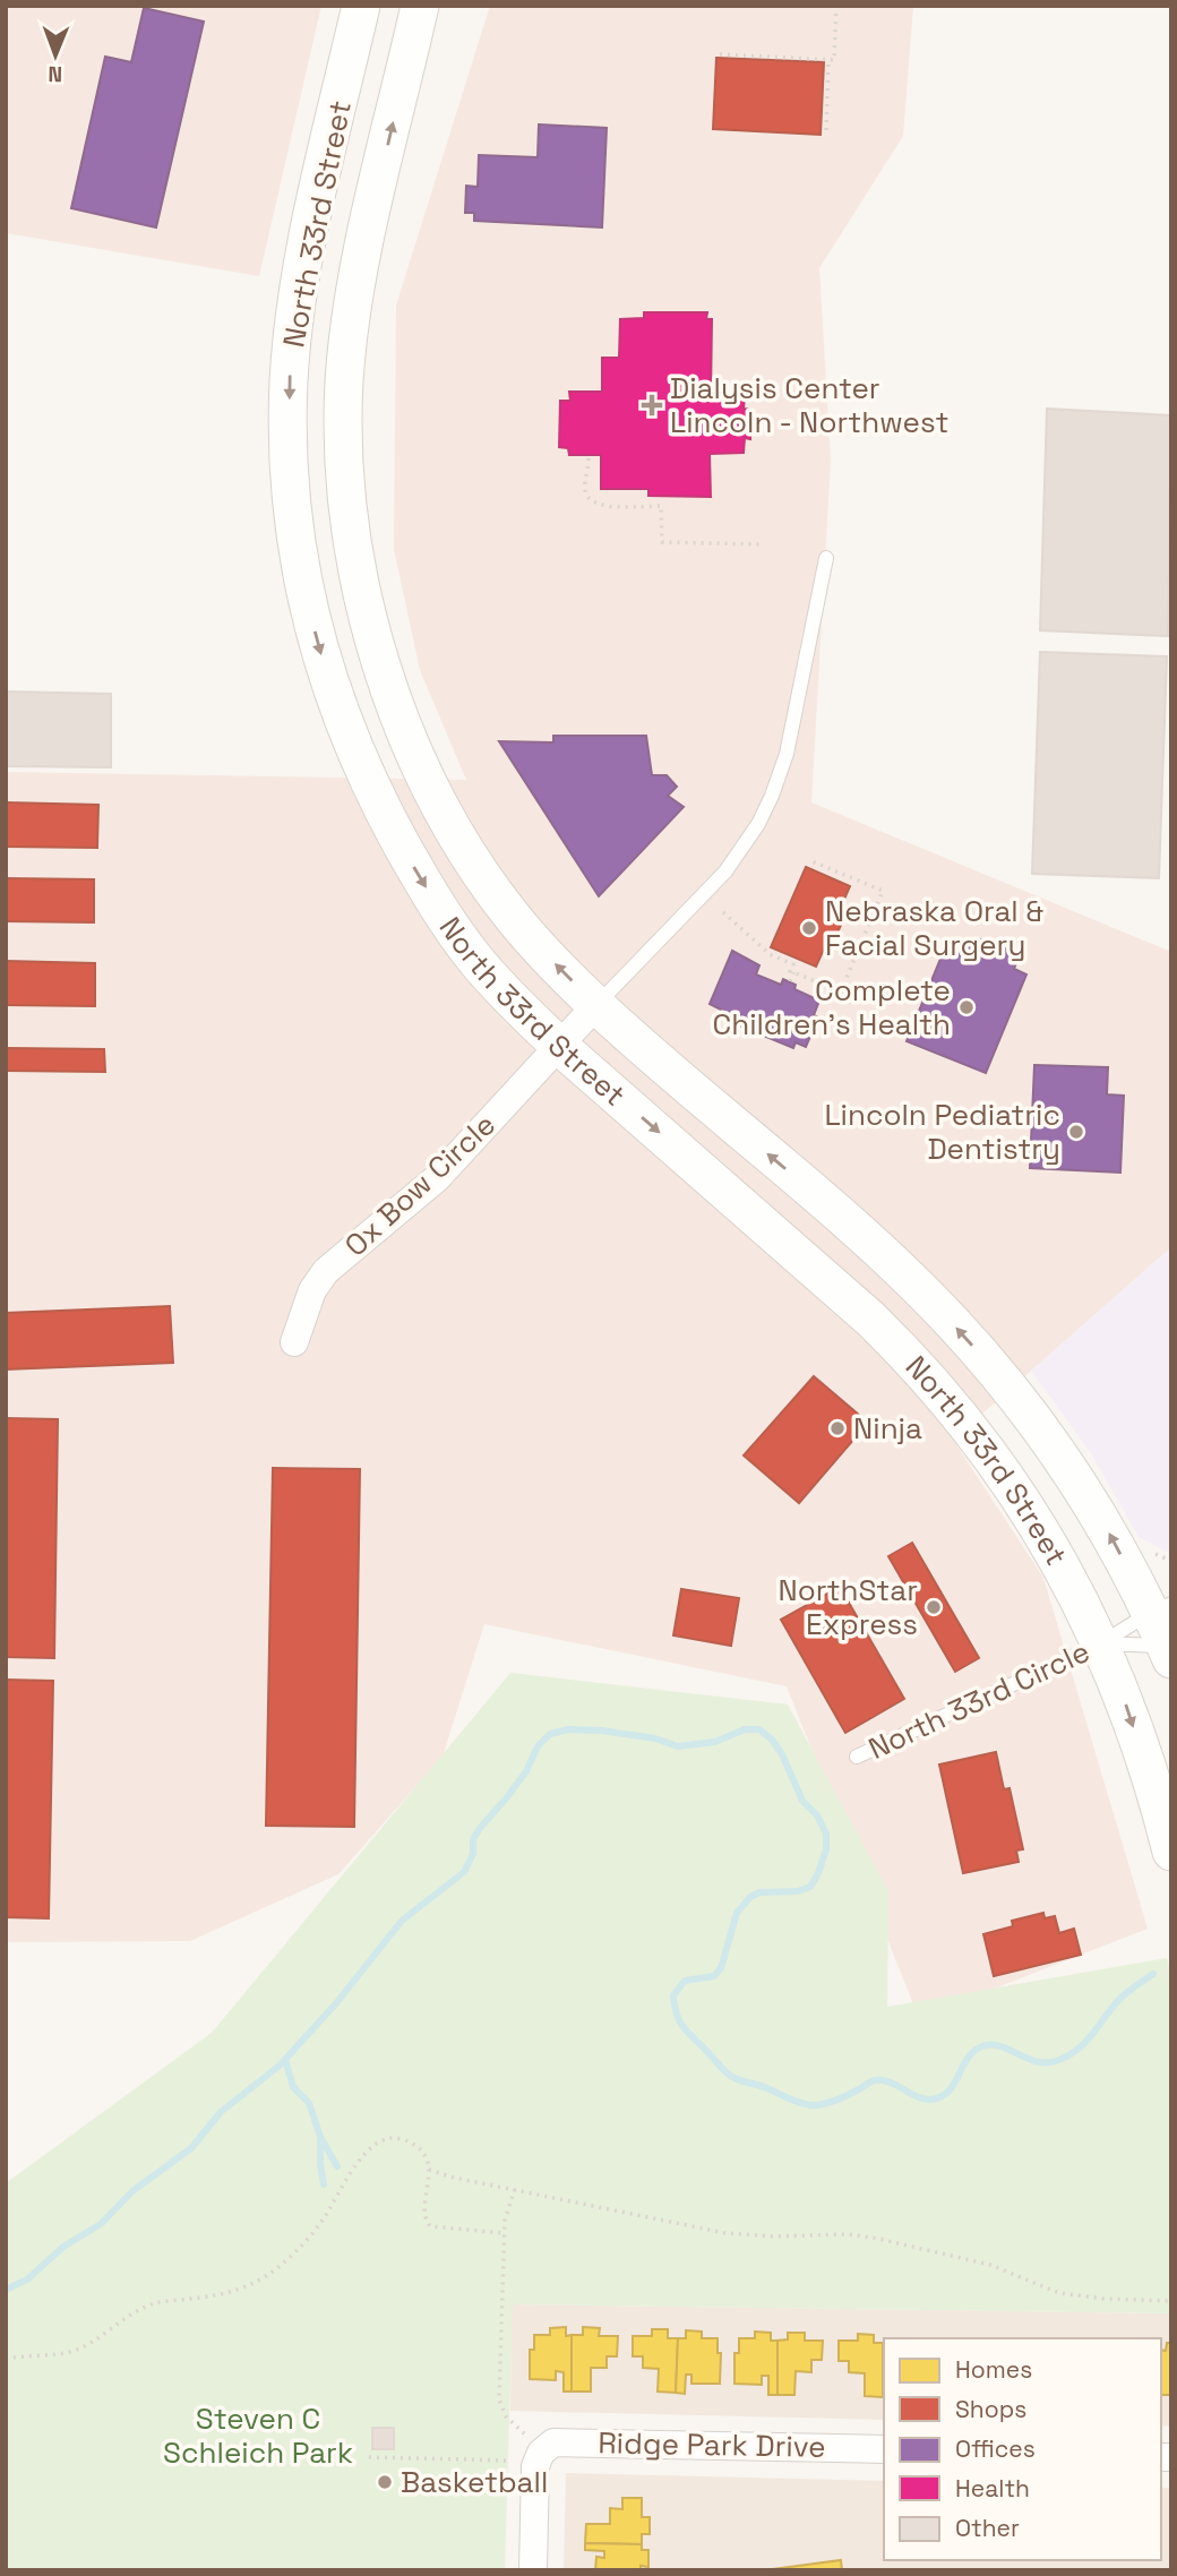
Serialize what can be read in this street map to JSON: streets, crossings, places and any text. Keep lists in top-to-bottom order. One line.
{"streets":{"main road":["North 33rd Street"],"street":["Ox Bow Circle","Ridge Park Drive"],"lane":["North 33rd Circle"]},"crossings":[["North 33rd Street","Ox Bow Circle"],["North 33rd Street","North 33rd Circle"]],"parks":["Steven C Schleich Park"],"places":{"health":["Dialysis Center Lincoln - Northwest"],"other":["Nebraska Oral & Facial Surgery","Complete Children's Health","Lincoln Pediatric Dentistry","Ninja","NorthStar Express","Basketball"]},"legend":["Homes","Shops","Offices","Health","Other"],"north":"bottom"}
